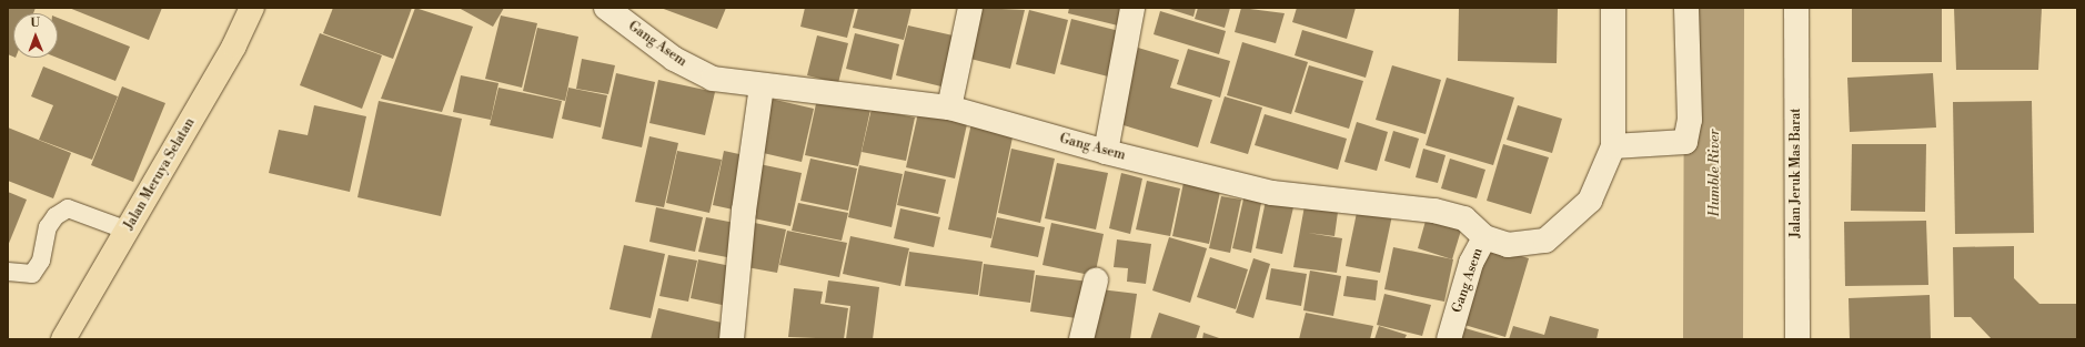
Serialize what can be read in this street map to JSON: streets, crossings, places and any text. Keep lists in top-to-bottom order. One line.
{"streets":{"main road":["Jalan Meruya Selatan"],"street":["Gang Asem","Jalan Jeruk Mas Barat"]},"water":["Humble River"],"north":"top"}
